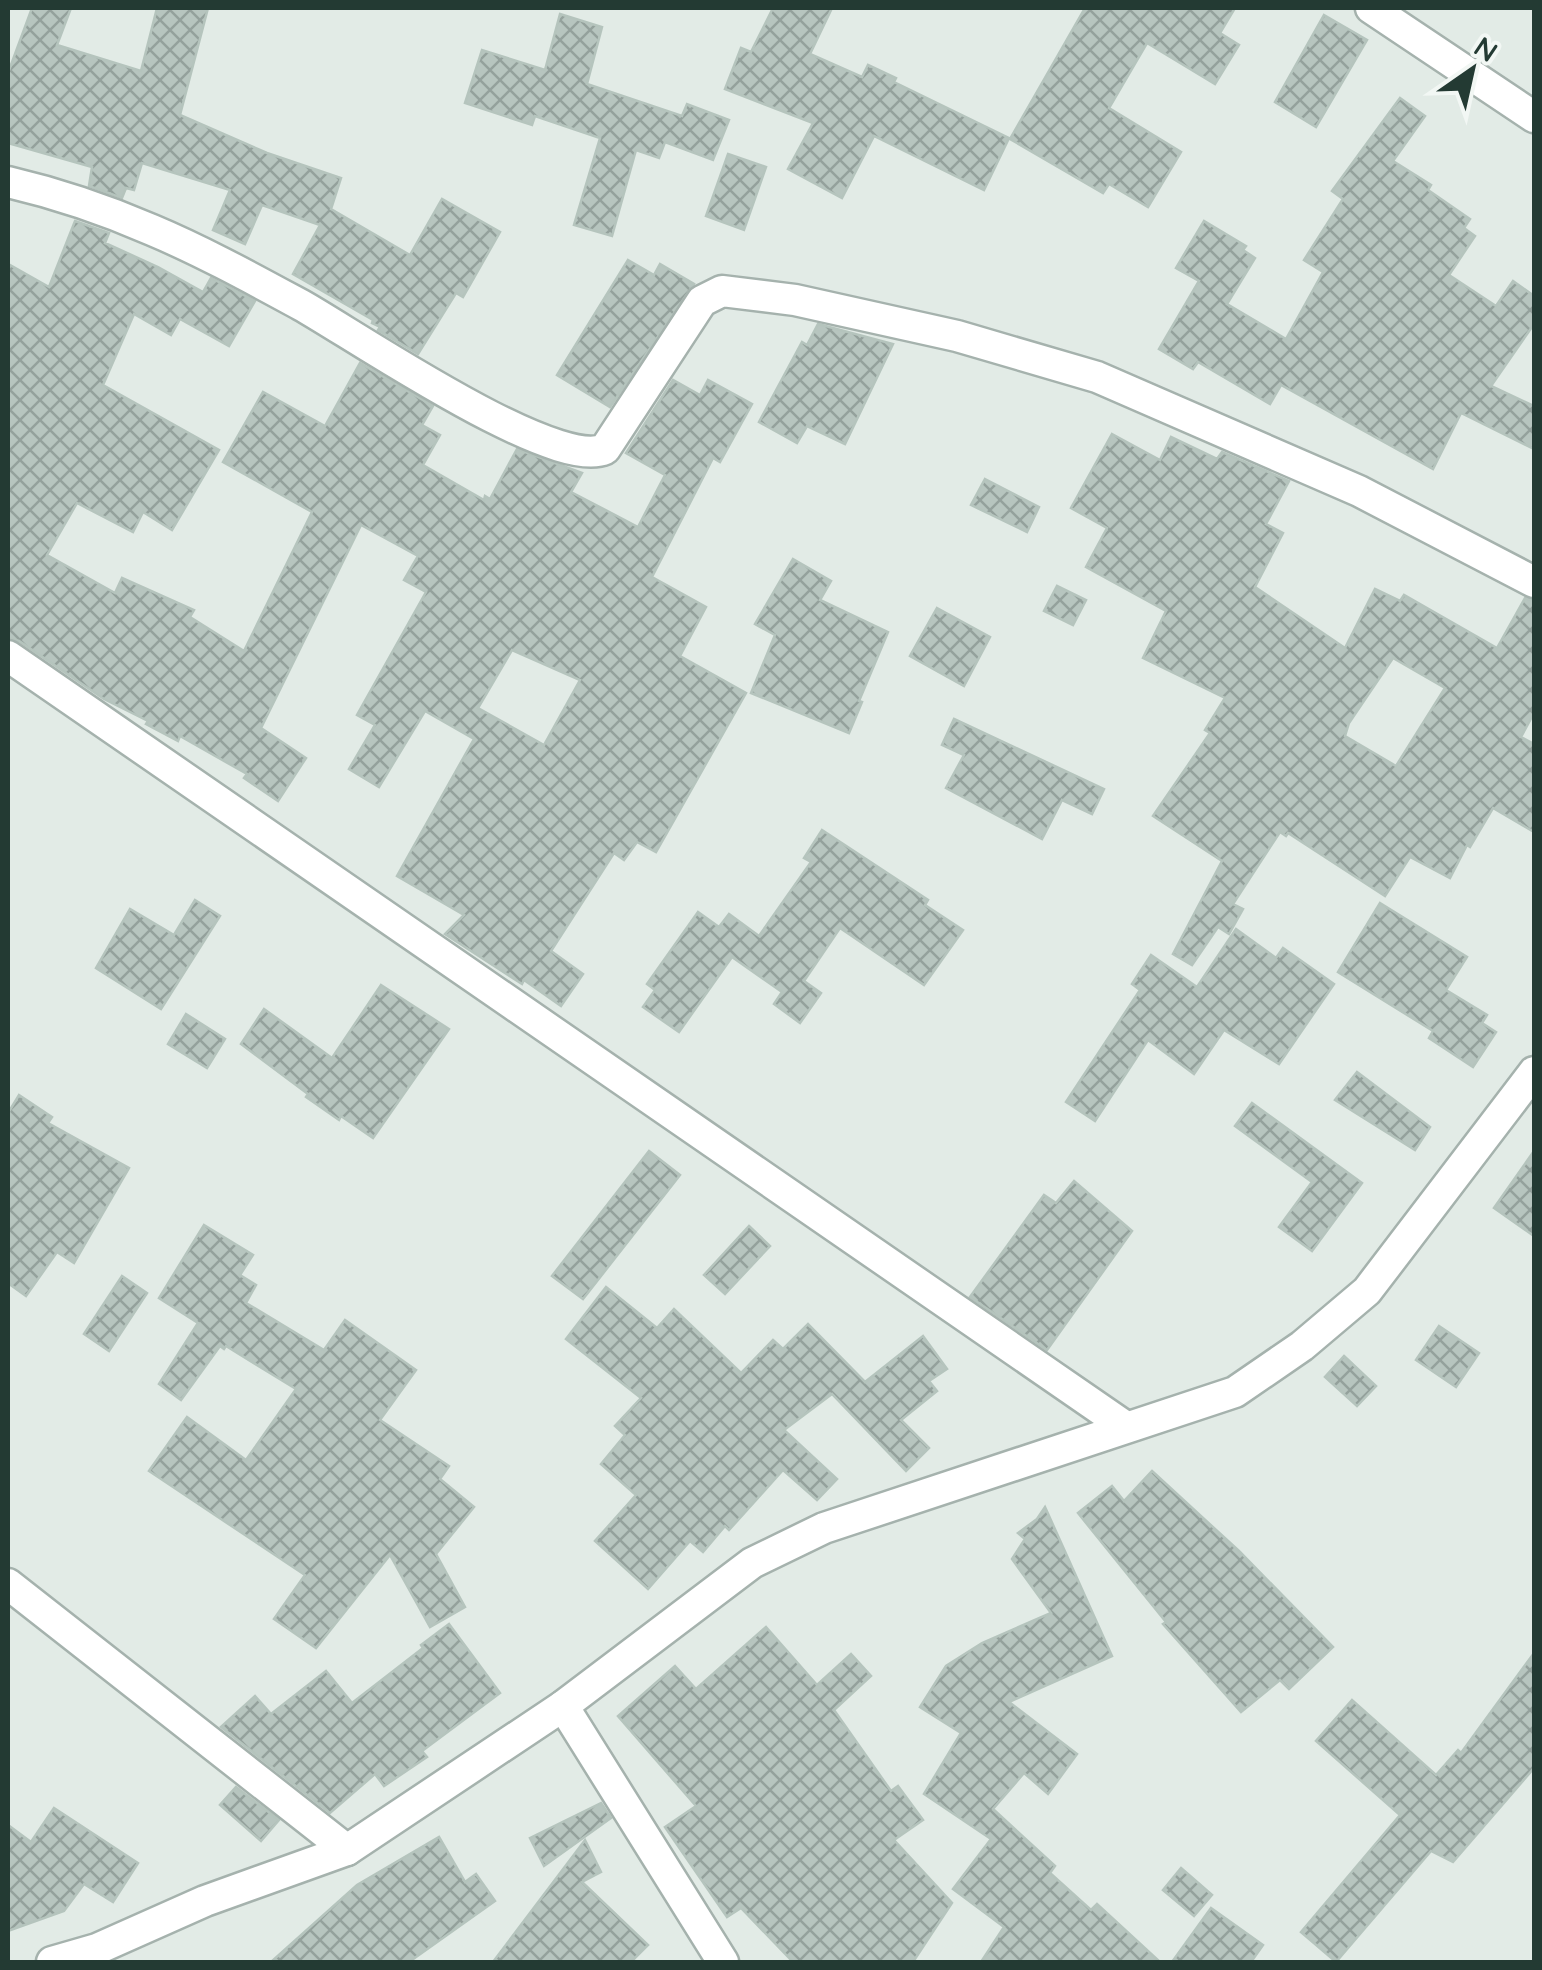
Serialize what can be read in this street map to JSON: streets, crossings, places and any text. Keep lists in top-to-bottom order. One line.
{"north":"top right"}
